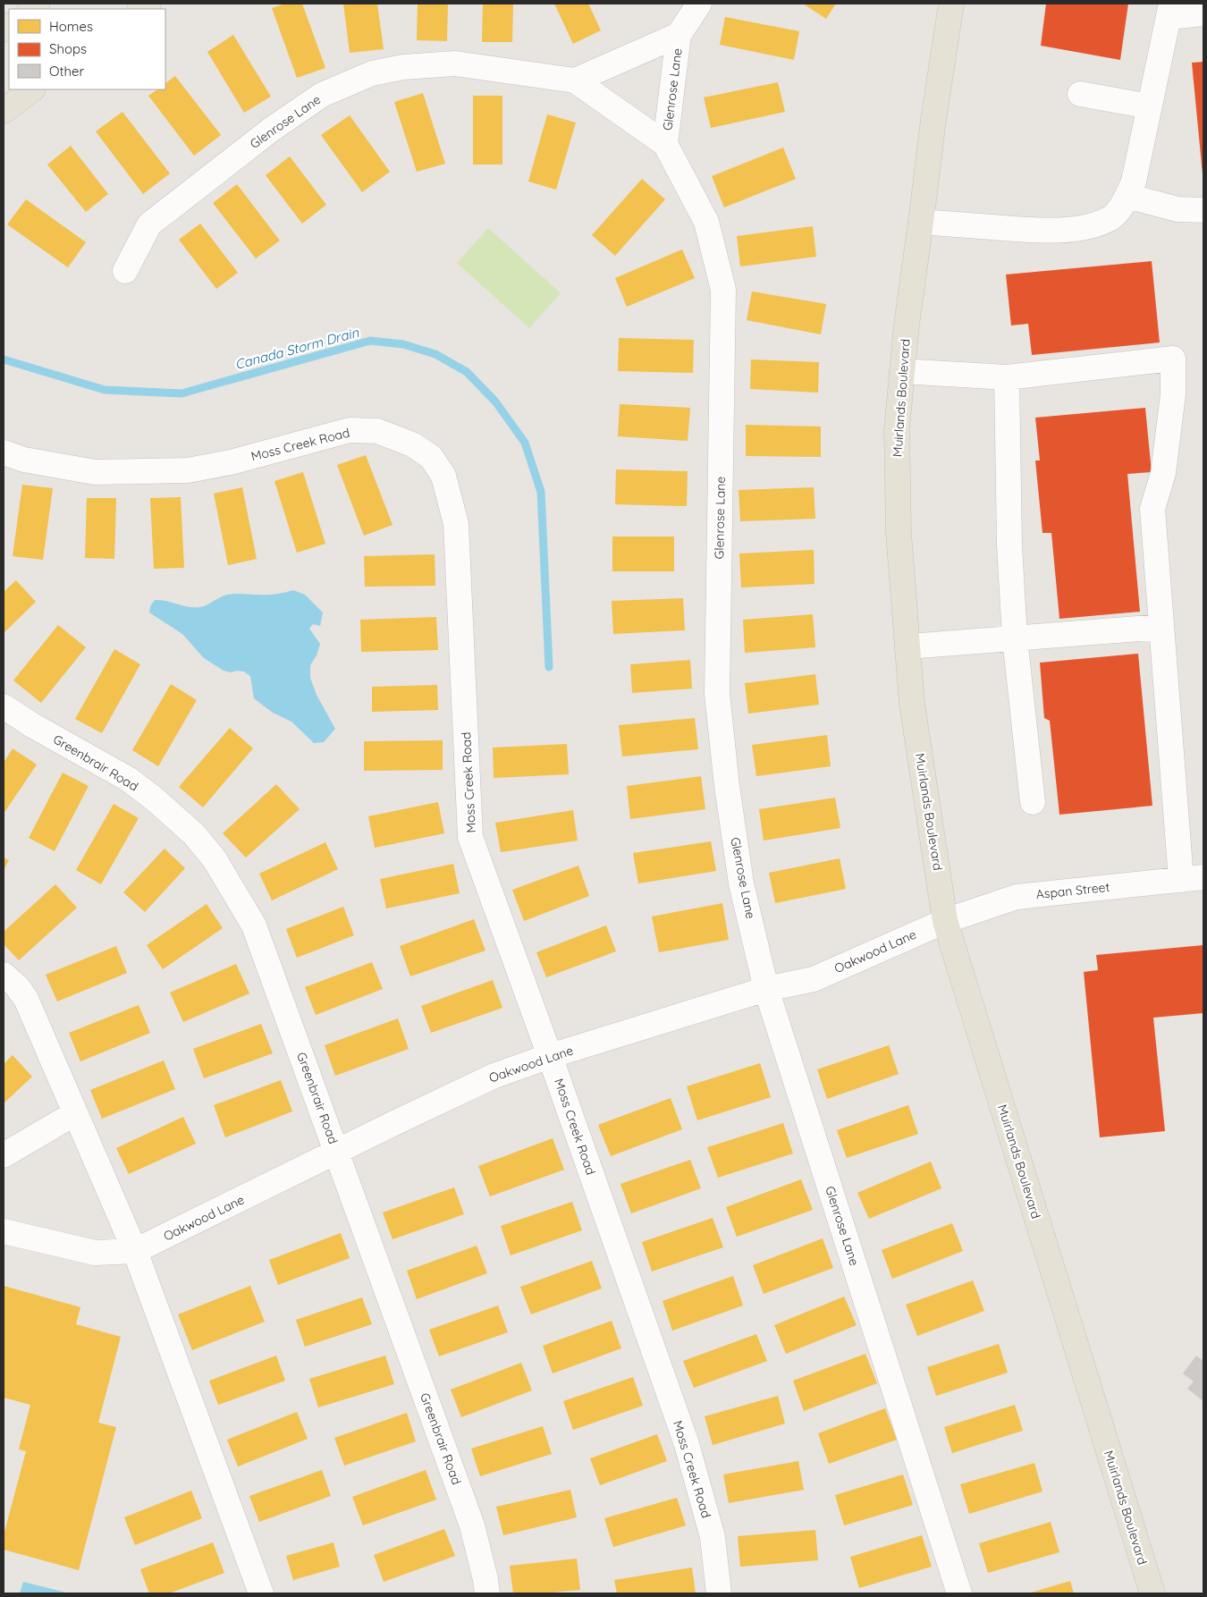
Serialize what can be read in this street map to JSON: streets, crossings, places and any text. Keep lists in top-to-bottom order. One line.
{"streets":{"main road":["Muirlands Boulevard"],"street":["Glenrose Lane","Moss Creek Road","Greenbrair Road","Aspan Street","Oakwood Lane"]},"crossings":[["Glenrose Lane","Oakwood Lane"],["Muirlands Boulevard","Aspan Street"],["Muirlands Boulevard","Oakwood Lane"],["Moss Creek Road","Oakwood Lane"],["Greenbrair Road","Oakwood Lane"],["Aspan Street","Oakwood Lane"]],"water":["Canada Storm Drain"],"legend":["Homes","Shops","Other"]}
